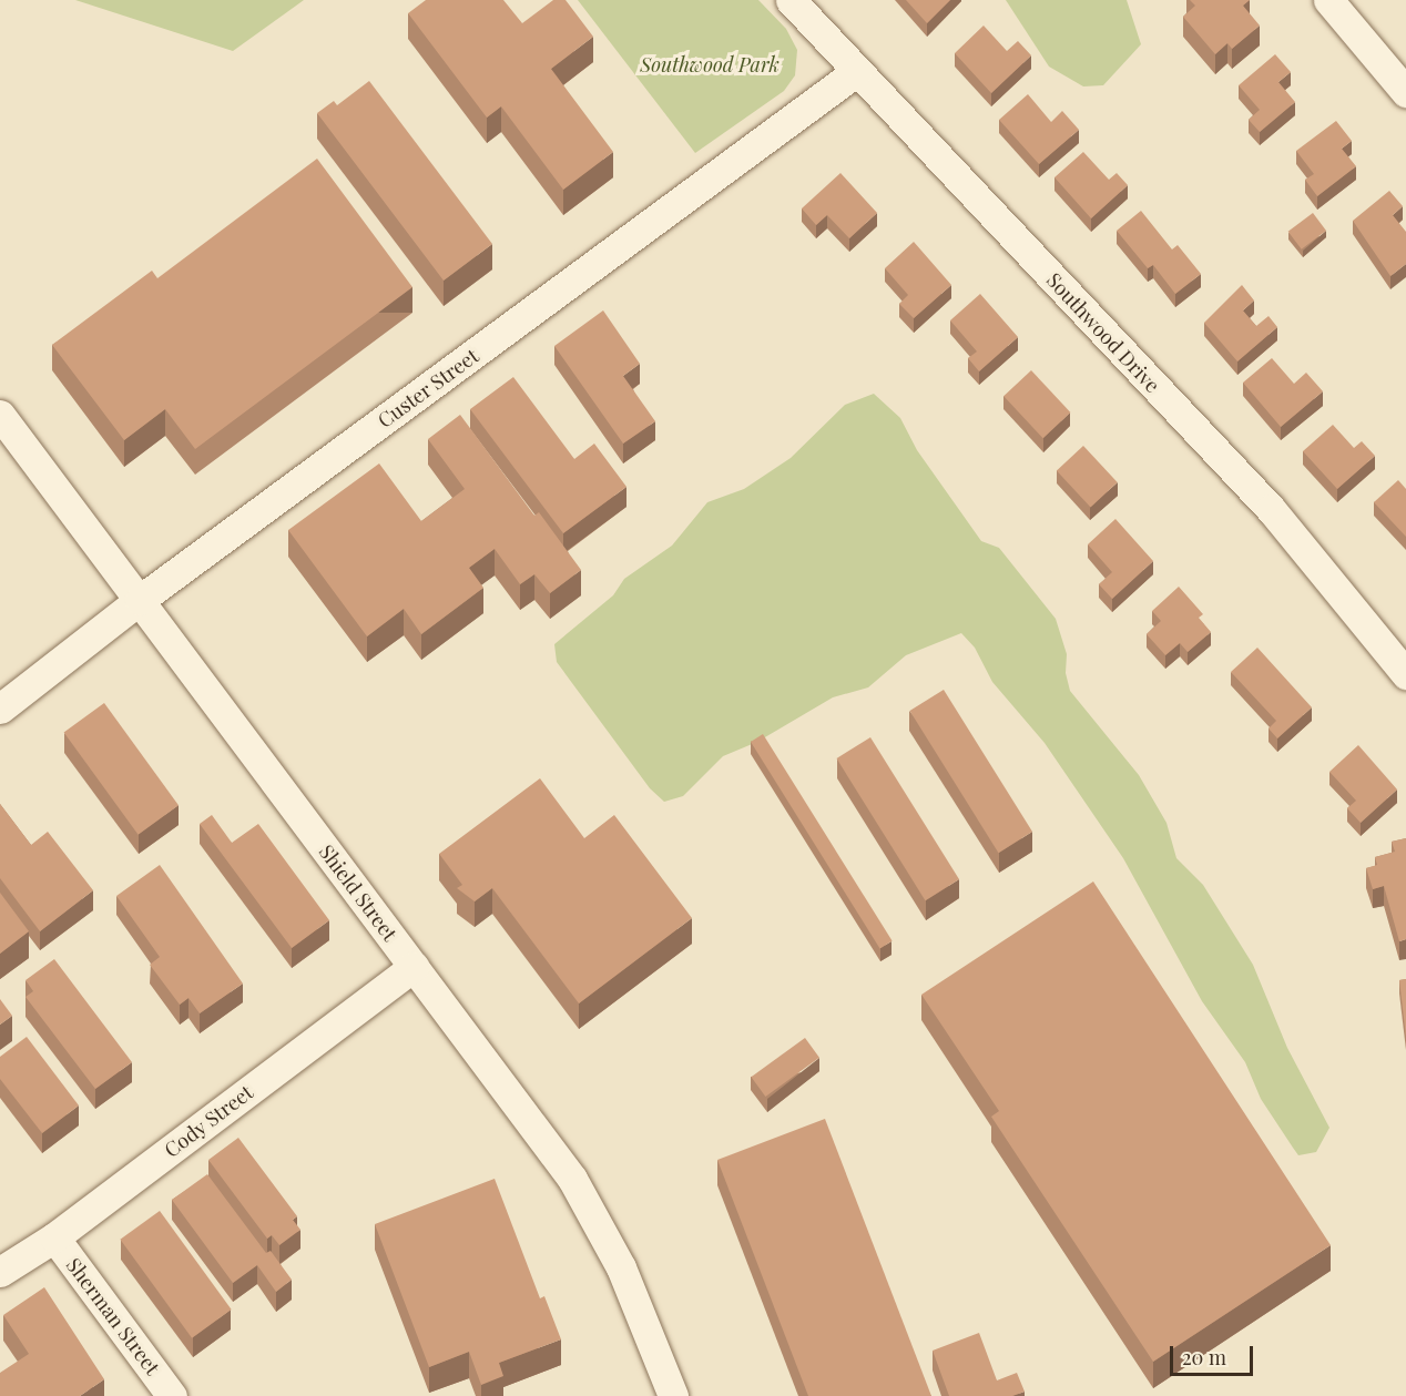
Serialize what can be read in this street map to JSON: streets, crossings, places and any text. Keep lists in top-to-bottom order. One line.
{"streets":{"street":["Southwood Drive","Custer Street","Shield Street","Cody Street","Sherman Street"]},"crossings":[["Southwood Drive","Custer Street"],["Custer Street","Shield Street"],["Shield Street","Cody Street"],["Cody Street","Sherman Street"]],"parks":["Southwood Park"],"scale_bar":"20 m"}
